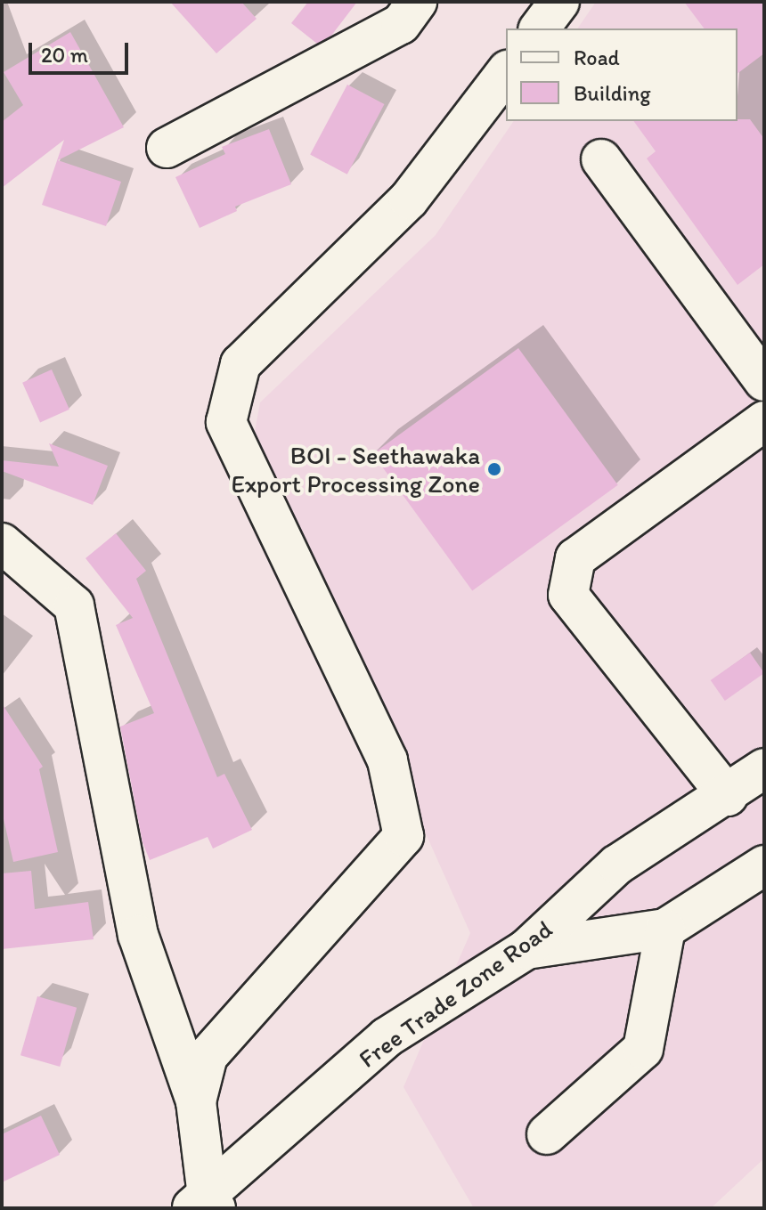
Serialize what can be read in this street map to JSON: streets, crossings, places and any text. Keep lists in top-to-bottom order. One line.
{"streets":{"street":["Free Trade Zone Road"]},"places":["BOI - Seethawaka Export Processing Zone"],"legend":["Road","Building"],"scale_bar":"20 m"}
